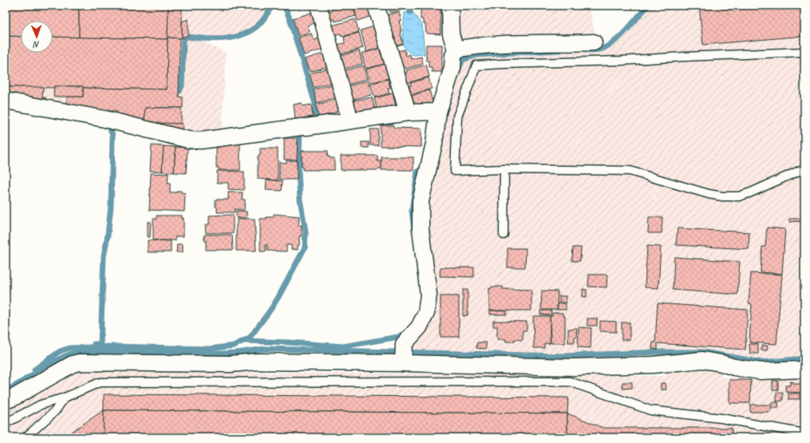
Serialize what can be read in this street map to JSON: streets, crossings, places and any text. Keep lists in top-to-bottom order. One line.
{"north":"bottom"}
